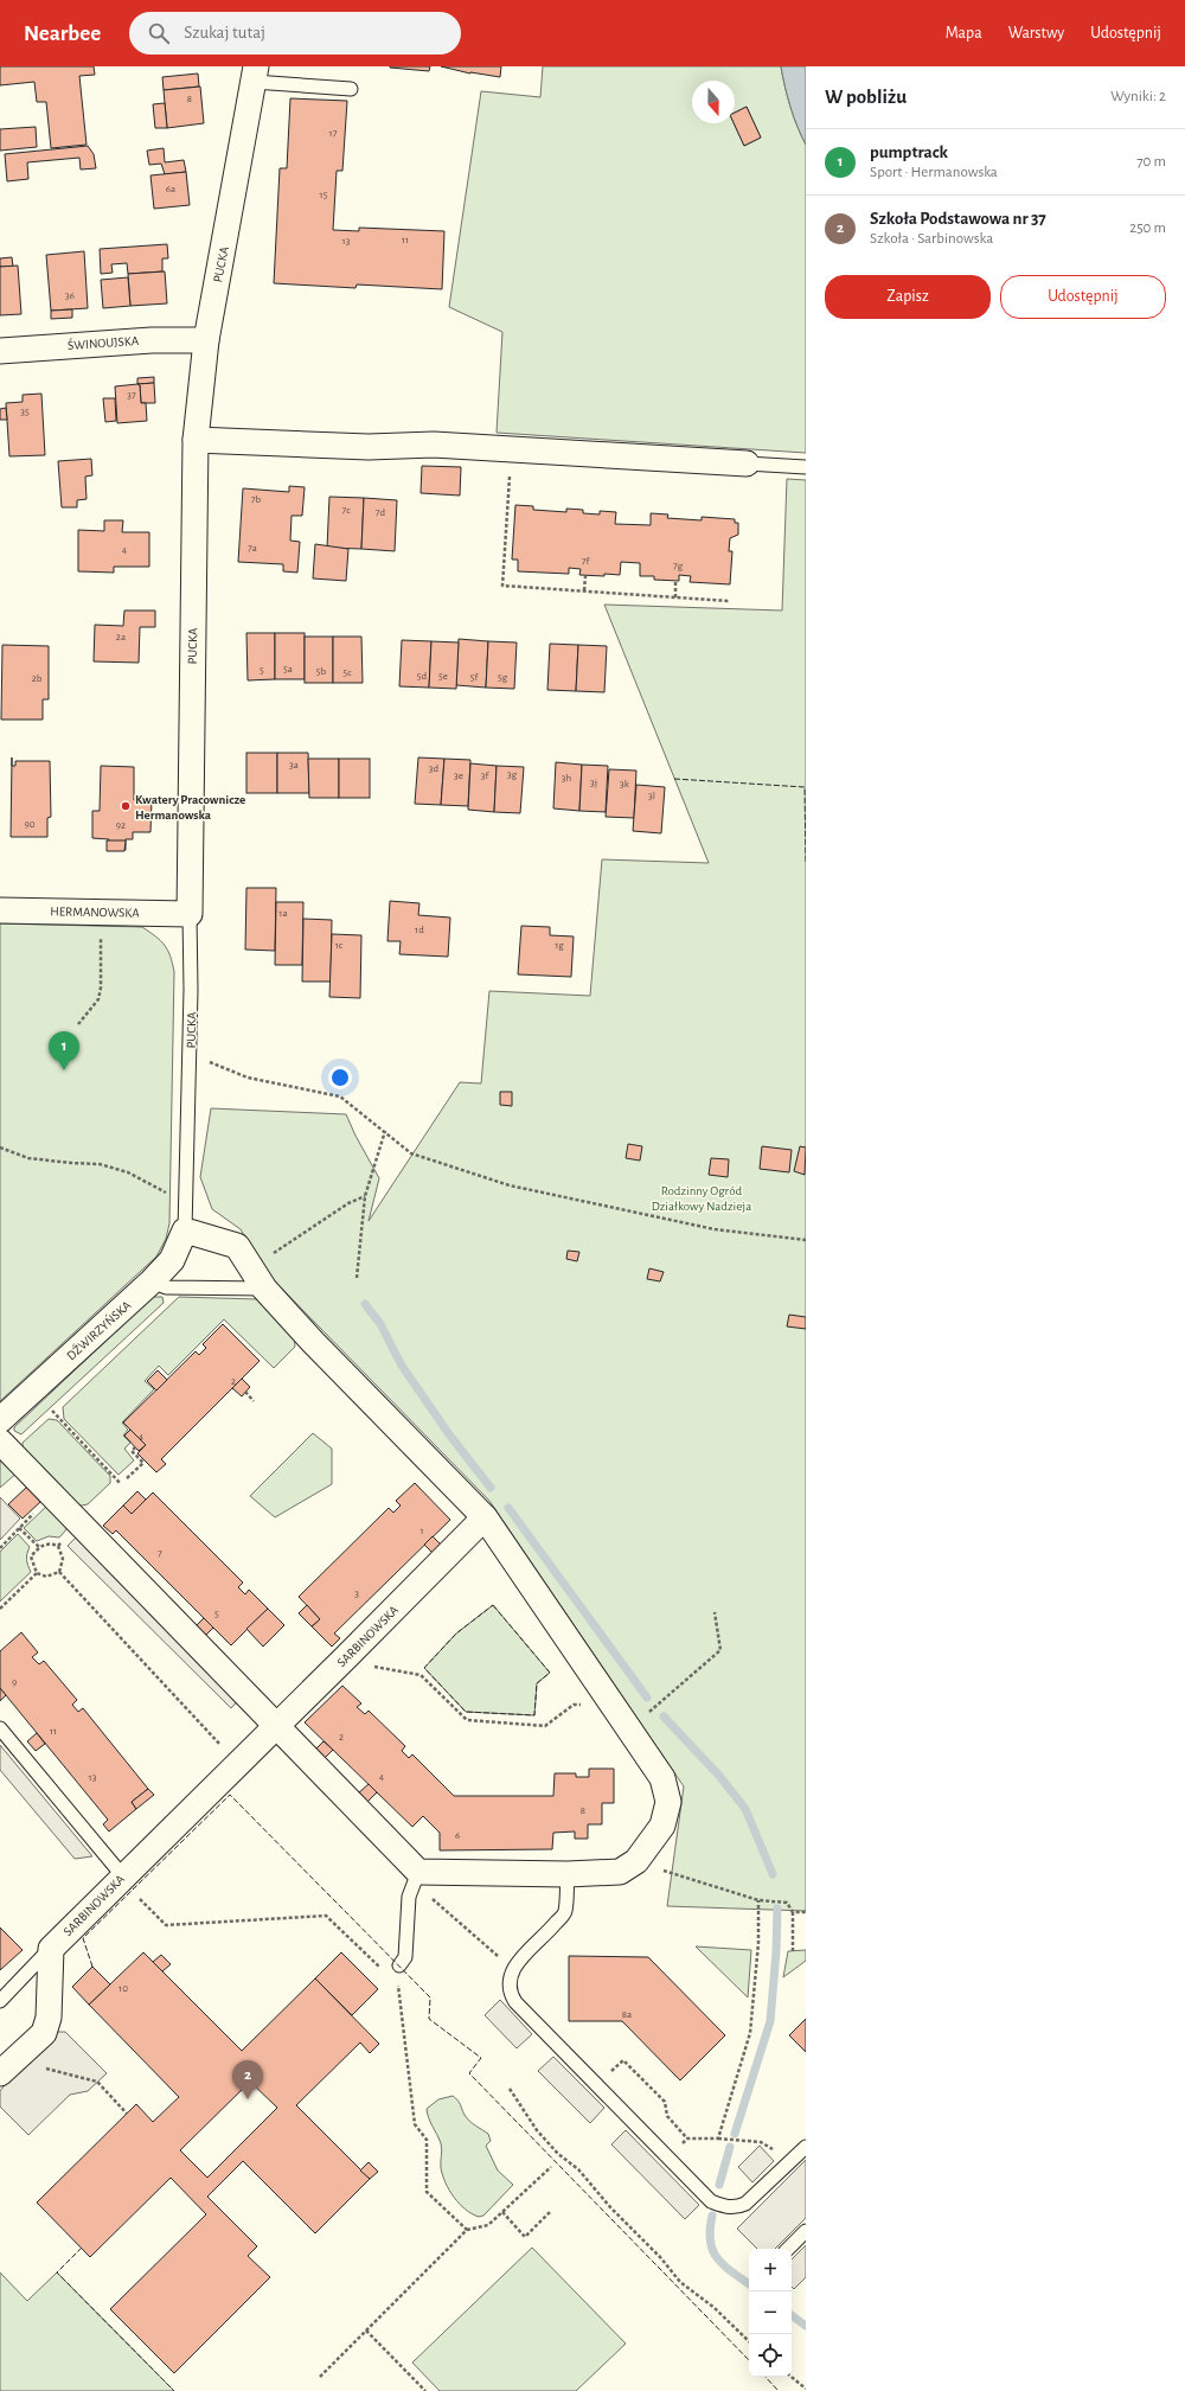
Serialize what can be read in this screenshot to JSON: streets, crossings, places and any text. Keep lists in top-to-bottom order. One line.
{"streets":{"street":["PUCKA","ŚWINOUJSKA","HERMANOWSKA","DŹWIRZYŃSKA","SARBINOWSKA"]},"crossings":[["PUCKA","ŚWINOUJSKA"],["PUCKA","HERMANOWSKA"],["PUCKA","DŹWIRZYŃSKA"]],"parks":["Rodzinny Ogród Działkowy Nadzieja"],"places":["Kwatery Pracownicze Hermanowska"],"house_numbers":["8","17","6a","15","11","13","36","37","35","7b","7c","7d","7a","4","7f","7g","2a","5a","5","5b","5c","5d","5e","5f","5g","2b","3a","3d","3g","3e","3f","3h","3j","3k","3l","90","92","1a","1d","1c","1g","2","4","1","7","3","5","9","11","2","4","13","8","6","10","8a"],"north":"bottom","page":{"header":"Nearbee","search":"Szukaj tutaj","nav":["Mapa","Warstwy","Udostępnij"],"heading":["W pobliżu","Wyniki: 2"],"list":[{"mark":"1","name":"pumptrack","note":"Sport · Hermanowska","value":"70 m"},{"mark":"2","name":"Szkoła Podstawowa nr 37","note":"Szkoła · Sarbinowska","value":"250 m"}],"buttons":["Zapisz","Udostępnij"],"pins":["1","2"],"map_buttons":["+","−"]}}
